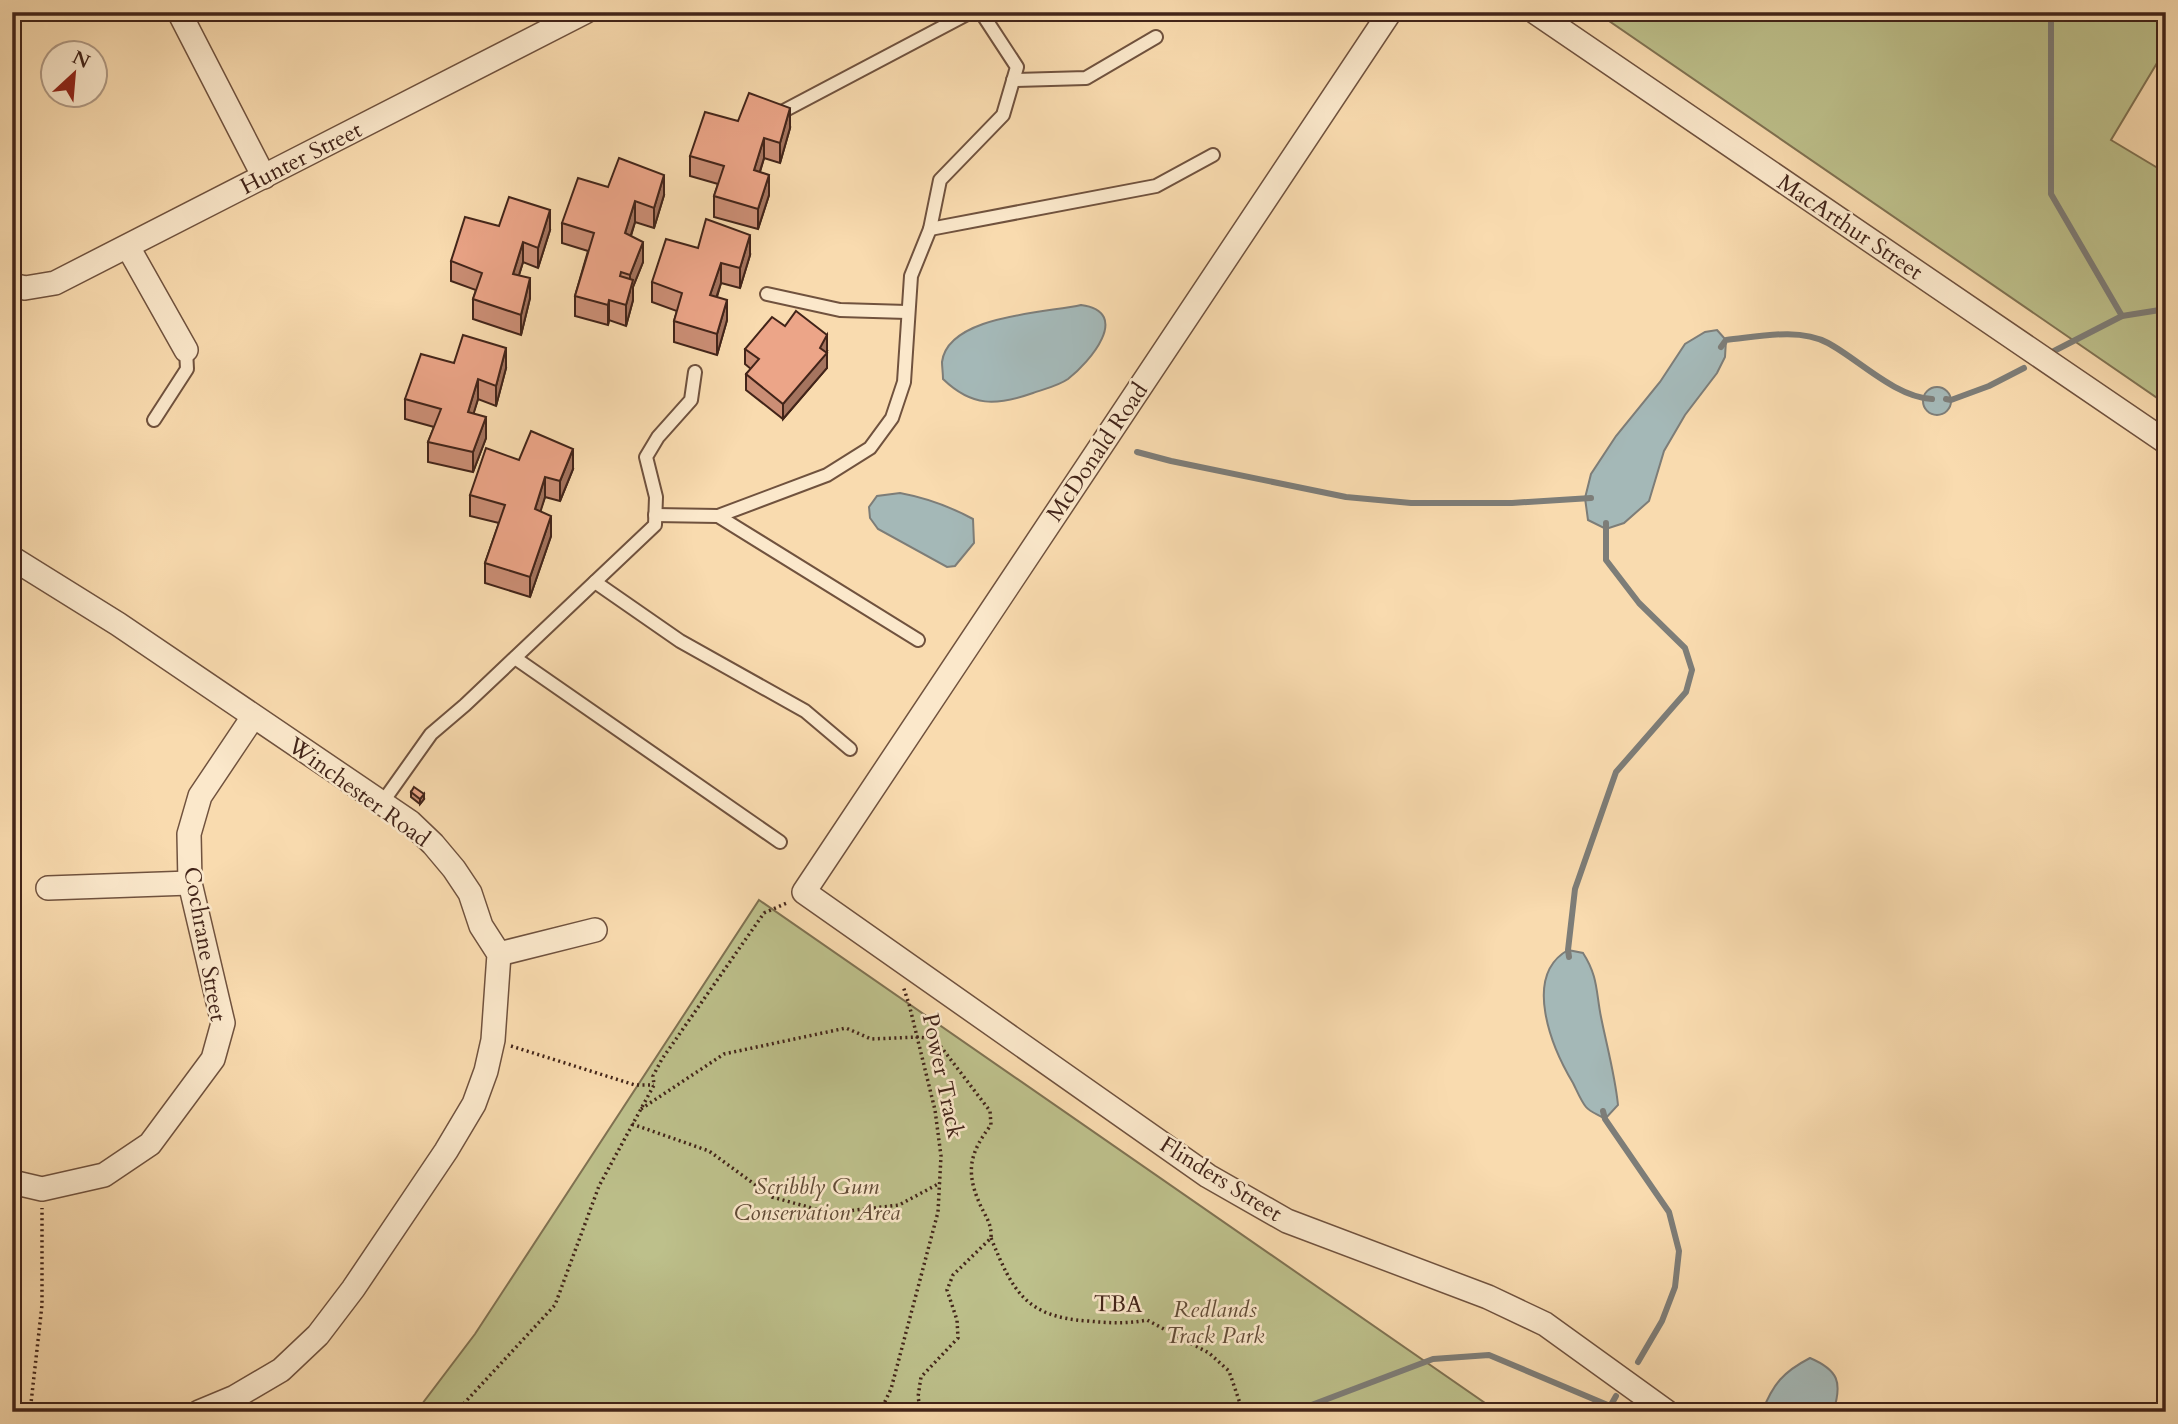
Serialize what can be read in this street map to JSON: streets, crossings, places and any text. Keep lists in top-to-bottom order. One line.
{"streets":{"street":["Hunter Street","MacArthur Street","McDonald Road","Winchester Road","Cochrane Street","Flinders Street"],"path":["Power Track","TBA"]},"crossings":[["McDonald Road","Flinders Street"],["Winchester Road","Cochrane Street"],["Power Track","Flinders Street"],["Power Track","TBA"]],"parks":["Scribbly Gum Conservation Area","Redlands Track Park"],"north":"top right"}
